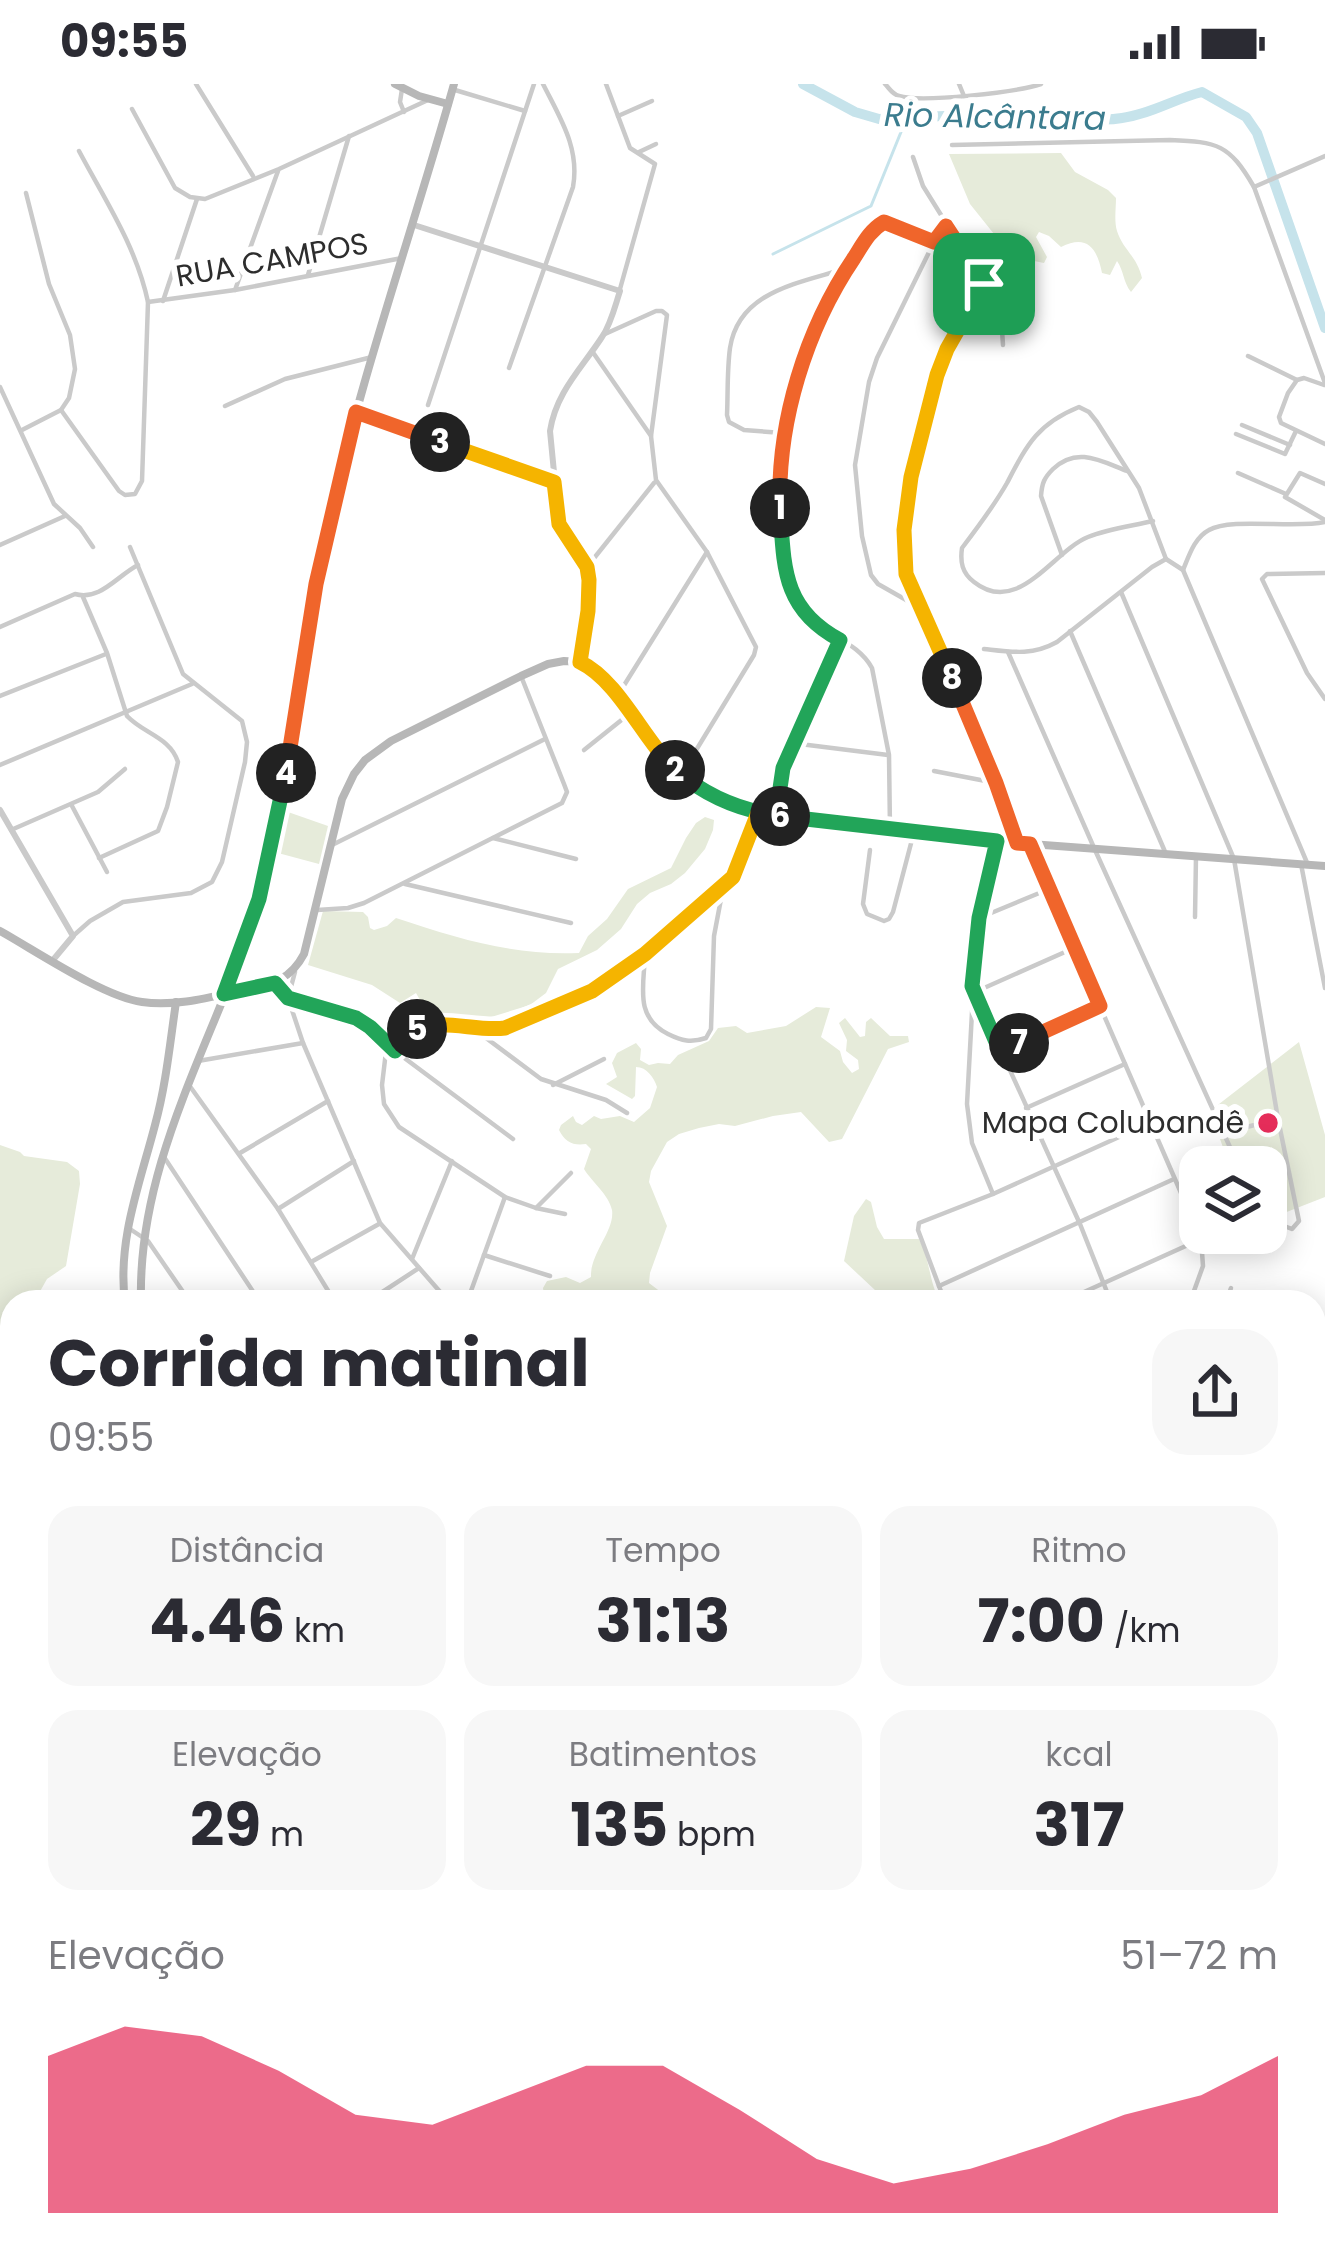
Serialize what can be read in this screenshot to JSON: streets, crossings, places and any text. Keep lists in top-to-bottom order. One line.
{"streets":{"street":["RUA CAMPOS"]},"water":["Rio Alcântara"],"places":["Mapa Colubandê"],"page":{"status":"09:55","pins":["3","1","8","2","4","6","5","7"],"heading":["Corrida matinal","09:55"],"stats":[["Distância","4.46 km"],["Tempo","31:13"],["Ritmo","7:00 /km"],["Elevação","29 m"],["Batimentos","135 bpm"],["kcal","317"]],"chart":["Elevação","51–72 m"]}}
